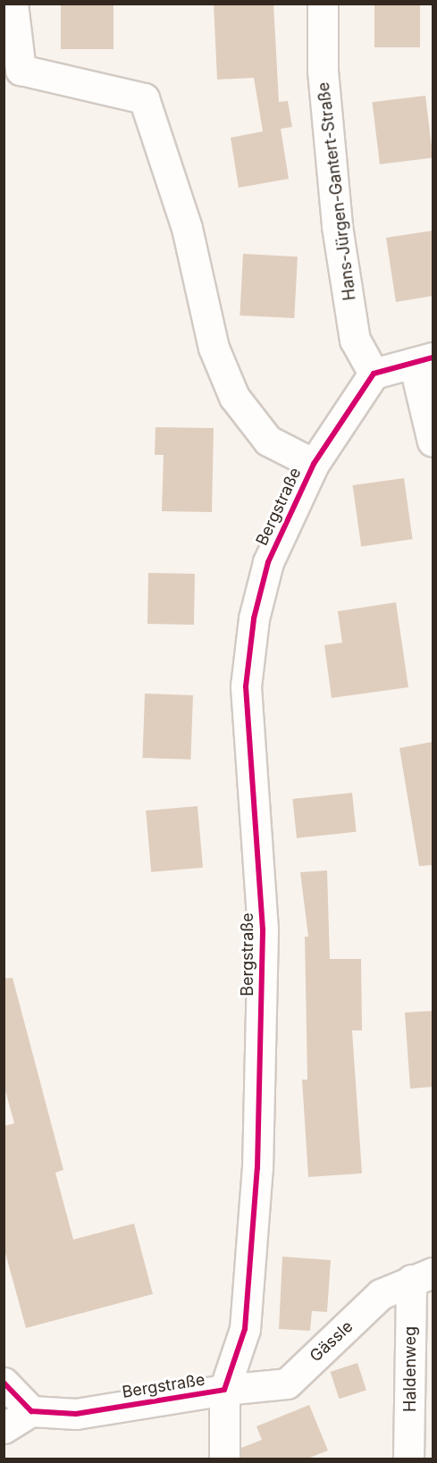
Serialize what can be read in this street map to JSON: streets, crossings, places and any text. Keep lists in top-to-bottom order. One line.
{"streets":{"street":["Hans-Jürgen-Gantert-Straße","Bergstraße","Gässle","Haldenweg"]},"crossings":[["Hans-Jürgen-Gantert-Straße","Bergstraße"],["Bergstraße","Gässle"],["Gässle","Haldenweg"]]}
